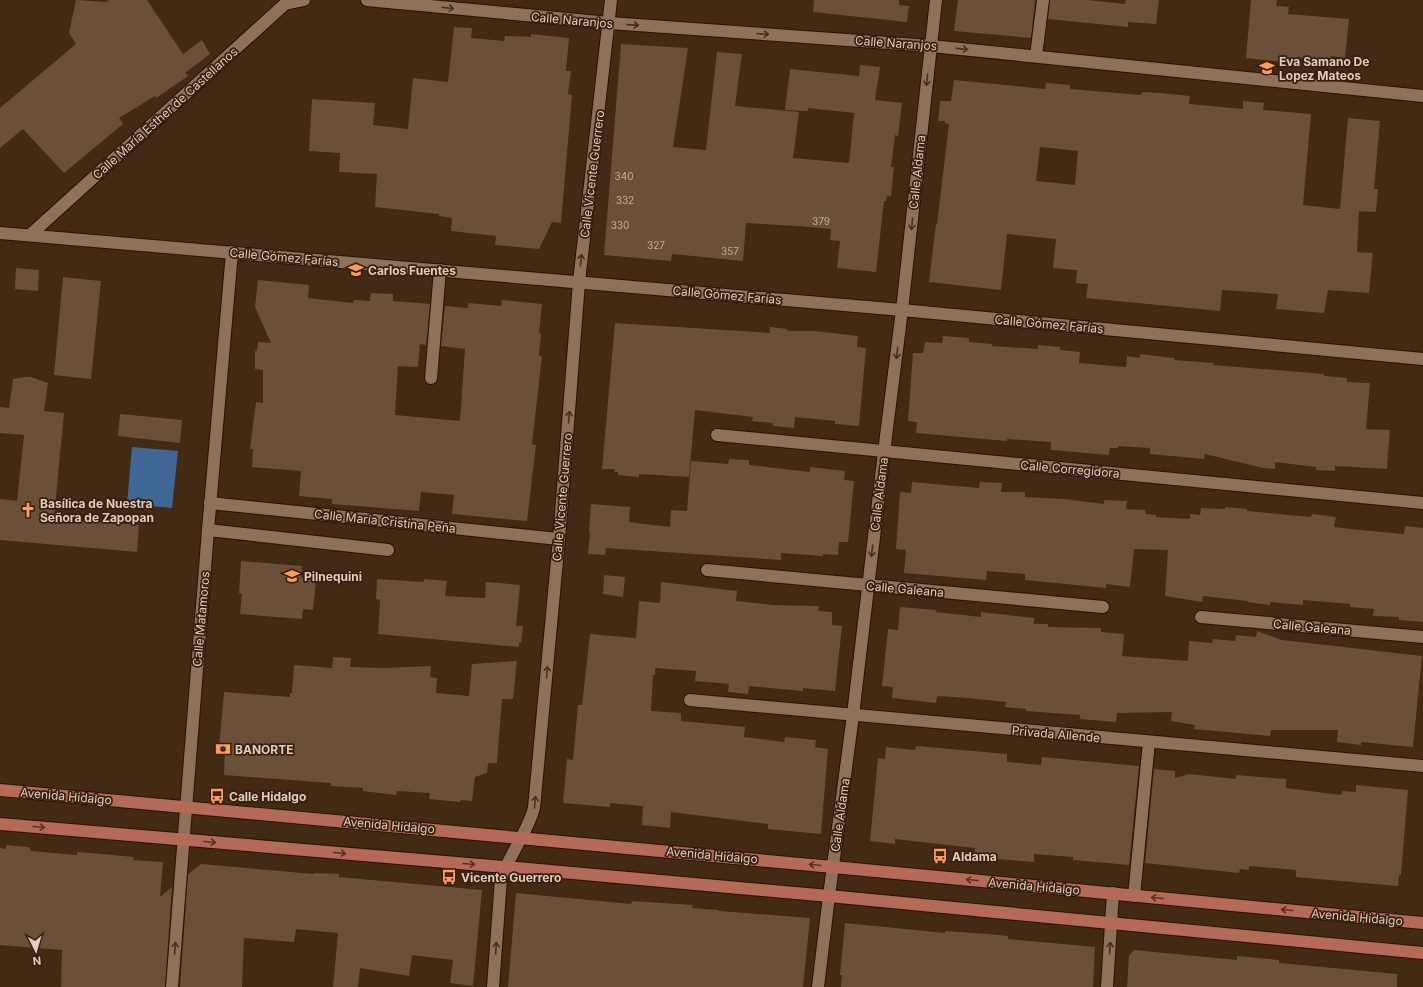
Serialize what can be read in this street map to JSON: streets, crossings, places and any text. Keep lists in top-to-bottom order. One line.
{"streets":{"main road":["Avenida Hidalgo"],"street":["Calle Naranjos","Calle María Esther de Castellanos","Calle Aldama","Calle Vicente Guerrero","Calle Gómez Farías","Calle Corregidora","Calle María Cristina Peña","Calle Galeana","Calle Matamoros","Privada Allende"]},"crossings":[["Calle Naranjos","Calle Aldama"],["Calle Naranjos","Calle Vicente Guerrero"],["Calle María Esther de Castellanos","Calle Gómez Farías"],["Calle Aldama","Calle Gómez Farías"],["Calle Aldama","Calle Corregidora"],["Calle Aldama","Calle Galeana"],["Calle Aldama","Privada Allende"],["Calle Aldama","Avenida Hidalgo"],["Calle Vicente Guerrero","Calle Gómez Farías"],["Calle Vicente Guerrero","Calle María Cristina Peña"],["Calle Vicente Guerrero","Avenida Hidalgo"],["Calle Gómez Farías","Calle Matamoros"],["Calle María Cristina Peña","Calle Matamoros"],["Calle Matamoros","Avenida Hidalgo"]],"one_way":["Calle Naranjos","Calle Aldama","Calle Vicente Guerrero"],"places":{"school or university":["Eva Samano De Lopez Mateos","Carlos Fuentes","Pilnequini"],"church":["Basílica de Nuestra Señora de Zapopan"],"bank":["BANORTE"],"bus stop":["Calle Hidalgo","Aldama","Vicente Guerrero"]},"house_numbers":["340","332","379","330","327","357"],"north":"bottom"}
